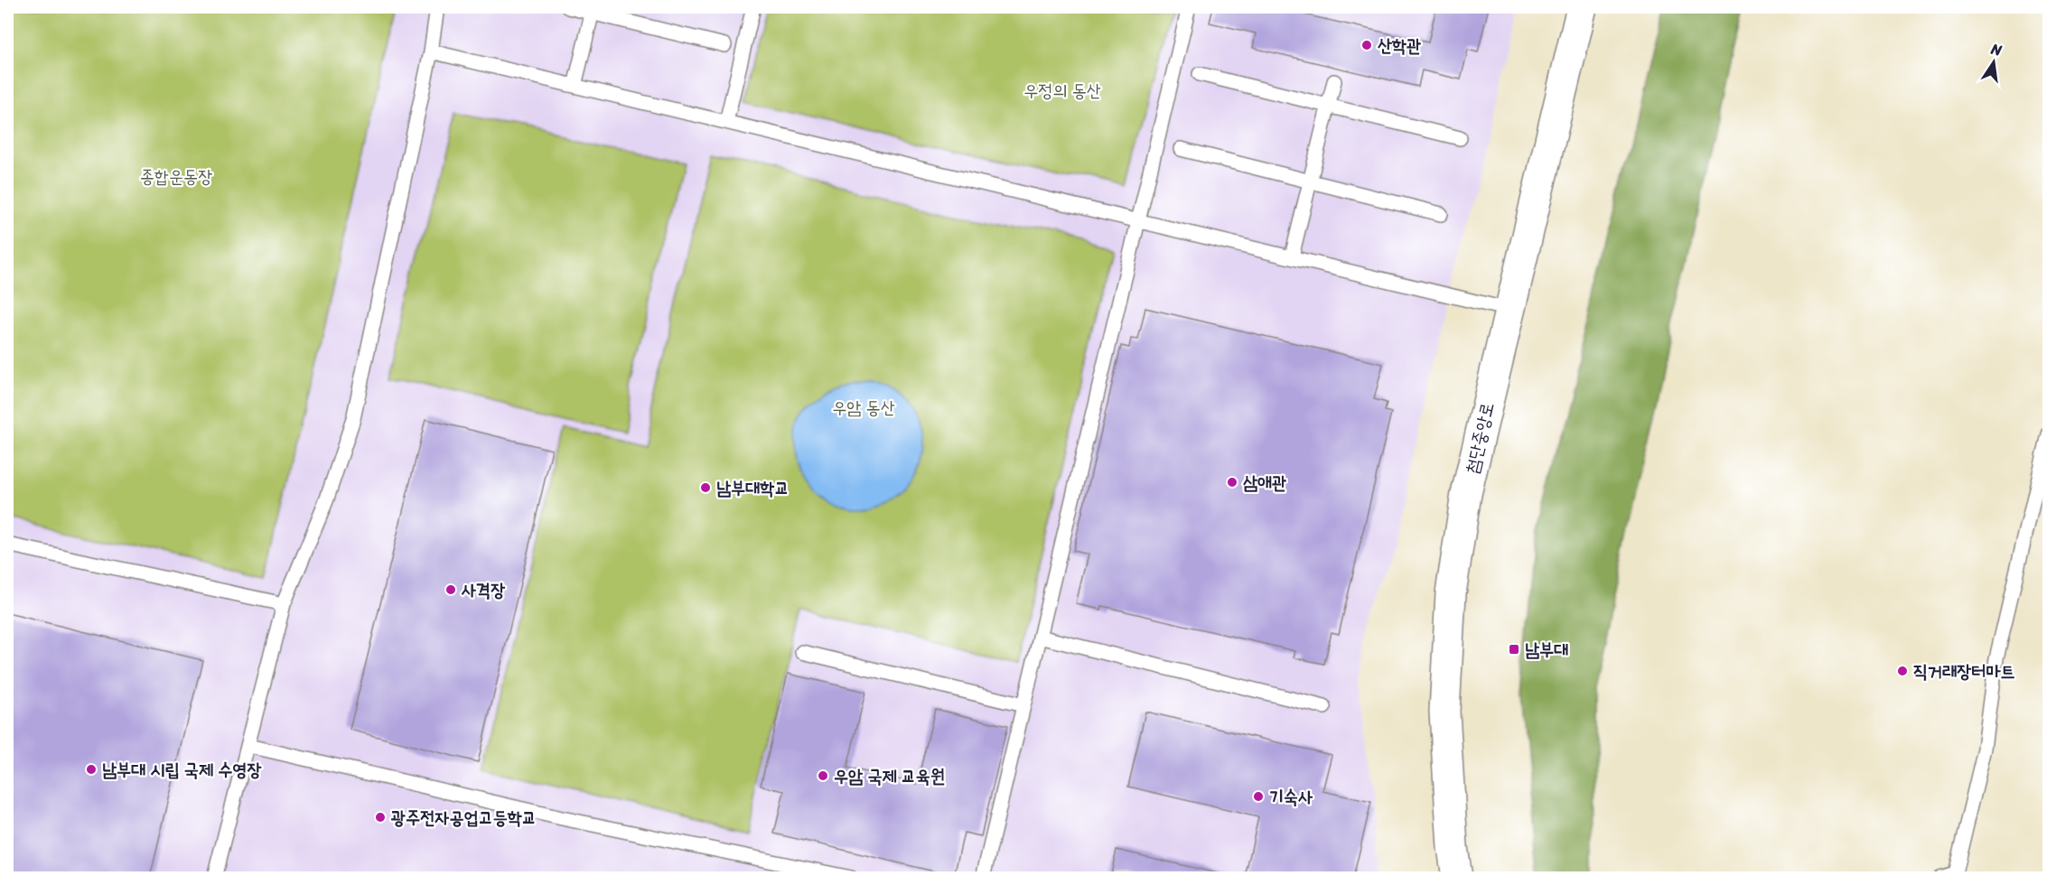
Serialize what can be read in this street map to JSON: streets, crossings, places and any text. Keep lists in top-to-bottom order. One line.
{"streets":{"street":["첨단중앙로"]},"parks":["우정의 동산","종합운동장","우암 동산"],"places":{"other":["산학관","삼애관","남부대학교","사격장","직거래장터마트","남부대 시립 국제 수영장","우암 국제 교육원","기숙사","광주전자공업고등학교"],"transit":["남부대"]},"north":"top"}
